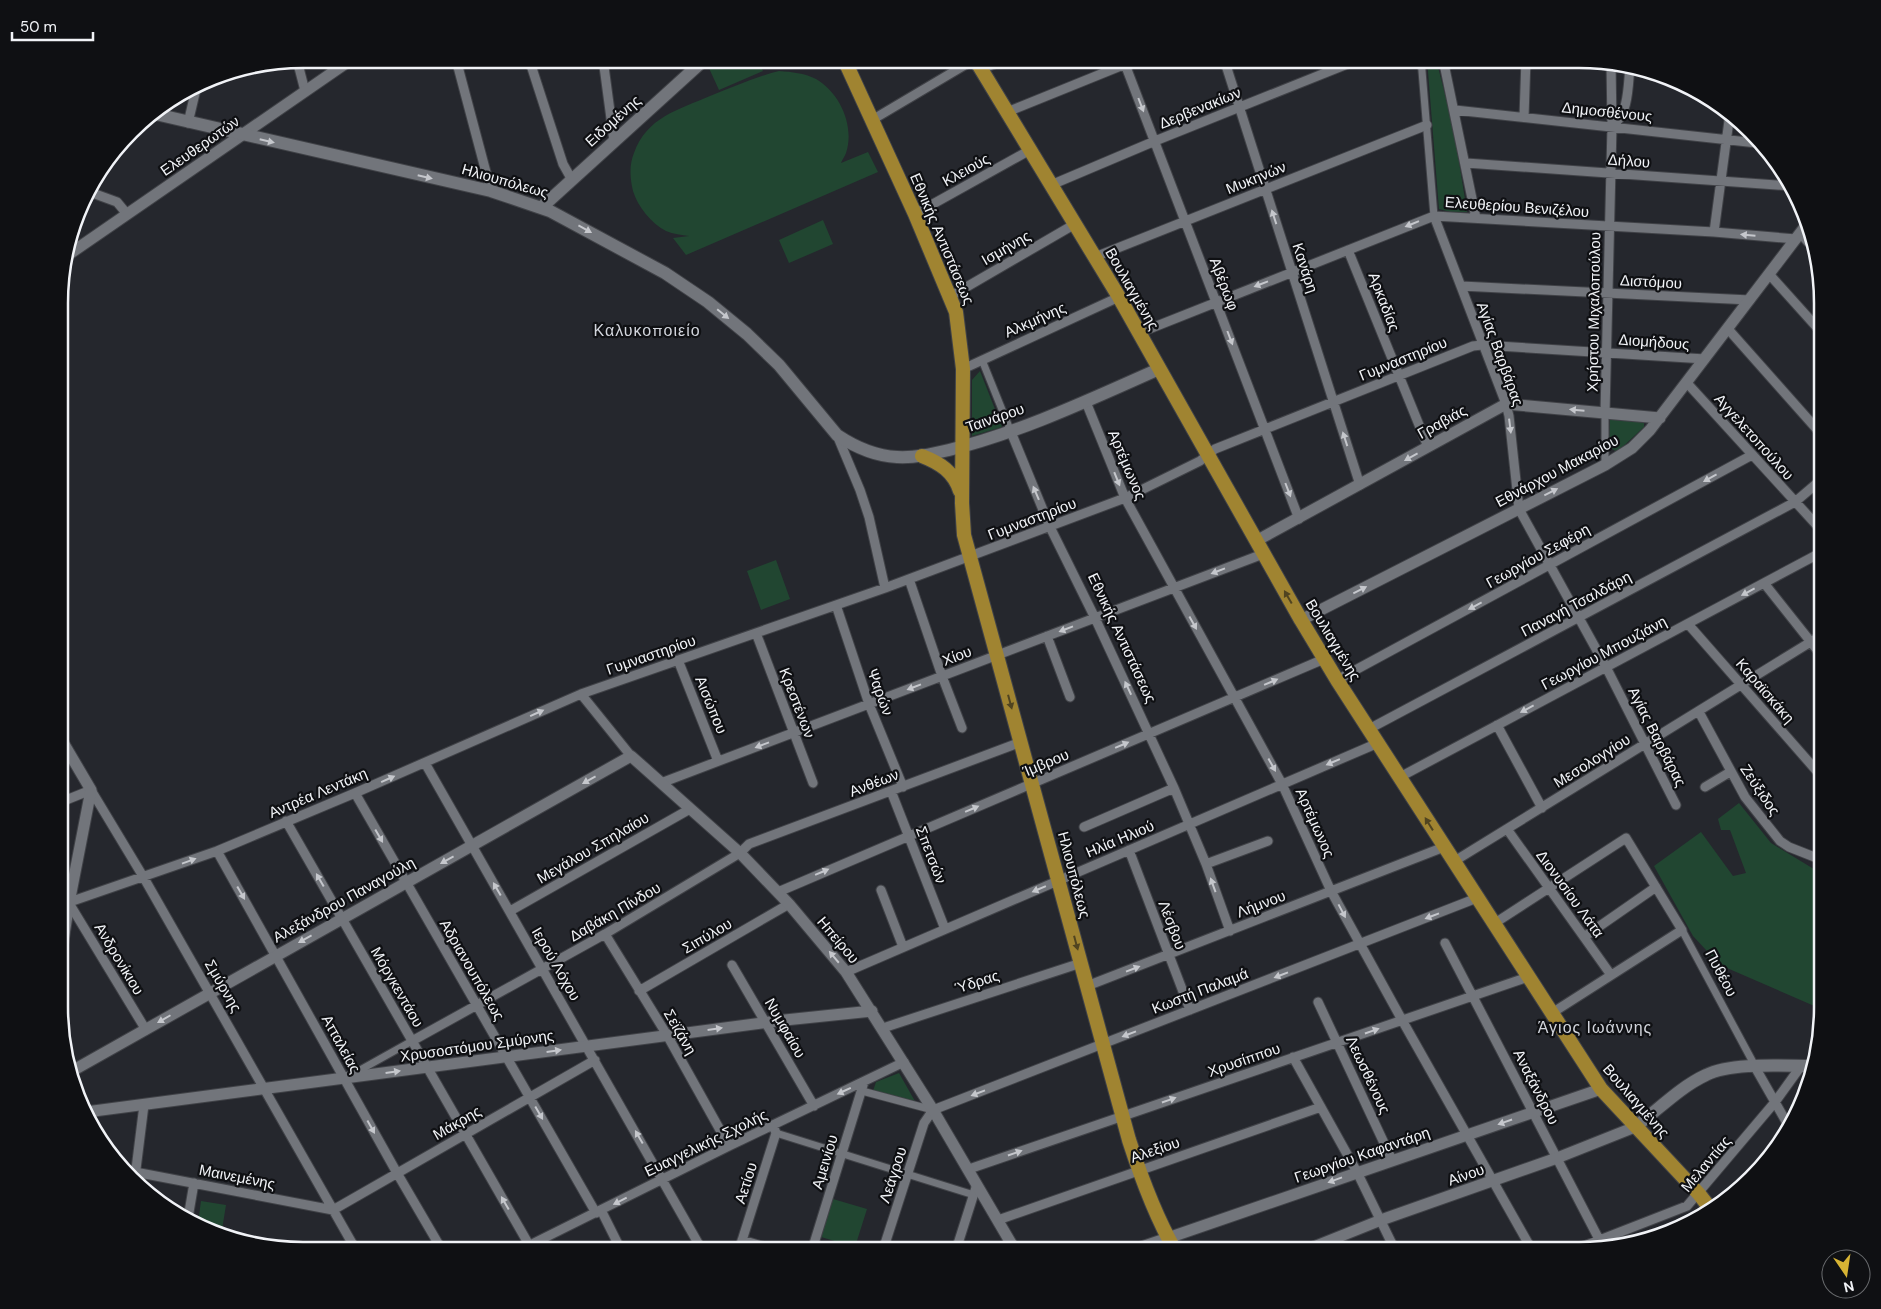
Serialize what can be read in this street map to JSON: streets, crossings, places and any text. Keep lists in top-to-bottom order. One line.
{"streets":{"main road":["Ειδομένης","Ηλιουπόλεως","Εθνικής Αντιστάσεως","Βουλιαγμένης","Ταινάρου"],"street":["Δερβενακίων","Δημοσθένους","Ελευθερωτών","Δήλου","Κλειούς","Μυκηνών","Ελευθερίου Βενιζέλου","Ισμήνης","Κανάρη","Διστόμου","Αβέρωφ","Αρκαδίας","Χρήστου Μιχαλοπούλου","Αλκμήνης","Διομήδους","Αγίας Βαρβάρας","Γυμναστηρίου","Γραβιάς","Αγγελετοπούλου","Αρτέμωνος","Εθνάρχου Μακαρίου","Γεωργίου Σεφέρη","Παναγή Τσαλδάρη","Γεωργίου Μπουζιάνη","Χίου","Καραϊσκάκη","Ψαρών","Κρεστένων","Αισώπου","Μεσολογγίου","Ίμβρου","Ανθέων","Ζεύξιδος","Αντρέα Λεντάκη","Ηλία Ηλιού","Μεγάλου Σπηλαίου","Σπετσών","Διονυσίου Λάτα","Αλεξάνδρου Παναγούλη","Λήμνου","Δαβάκη Πίνδου","Λέσβου","Σιπύλου","Ηπείρου","Ανδρονίκιου","Ιερού Λόχου","Αδριανουπόλεως","Πυθέου","Ύδρας","Σμύρνης","Μόργκεντάου","Κωστή Παλαμά","Νυμφαίου","Σεϊζάνη","Ατταλείας","Χρυσοστόμου Σμύρνης","Χρυσίππου","Λεωσθένους","Αναξάνδρου","Μάκρης","Ευαγγελικής Σχολής","Αλεξίου","Γεωργίου Καφαντάρη","Αμεινίου","Μελαντίας","Λεάγρου","Αίνου","Μαινεμένης","Αετίου"]},"crossings":[["Δερβενακίων","Κανάρη"],["Δερβενακίων","Αβέρωφ"],["Δερβενακίων","Βουλιαγμένης"],["Δημοσθένους","Χρήστου Μιχαλοπούλου"],["Ειδομένης","Ηλιουπόλεως"],["Ελευθερωτών","Ηλιουπόλεως"],["Δήλου","Χρήστου Μιχαλοπούλου"],["Κλειούς","Εθνικής Αντιστάσεως"],["Κλειούς","Βουλιαγμένης"],["Μυκηνών","Κανάρη"],["Μυκηνών","Αβέρωφ"],["Μυκηνών","Βουλιαγμένης"],["Μυκηνών","Αγίας Βαρβάρας"],["Ηλιουπόλεως","Εθνικής Αντιστάσεως"],["Ηλιουπόλεως","Γυμναστηρίου"],["Ηλιουπόλεως","Ταινάρου"],["Ηλιουπόλεως","Χίου"],["Ηλιουπόλεως","Ίμβρου"],["Ηλιουπόλεως","Ανθέων"],["Ηλιουπόλεως","Ηλία Ηλιού"],["Ηλιουπόλεως","Λήμνου"],["Ηλιουπόλεως","Ύδρας"],["Ηλιουπόλεως","Κωστή Παλαμά"],["Ηλιουπόλεως","Χρυσίππου"],["Ηλιουπόλεως","Αλεξίου"],["Ηλιουπόλεως","Γεωργίου Καφαντάρη"],["Ελευθερίου Βενιζέλου","Κανάρη"],["Ελευθερίου Βενιζέλου","Αβέρωφ"],["Ελευθερίου Βενιζέλου","Βουλιαγμένης"],["Ελευθερίου Βενιζέλου","Αρκαδίας"],["Ελευθερίου Βενιζέλου","Χρήστου Μιχαλοπούλου"],["Ελευθερίου Βενιζέλου","Αγίας Βαρβάρας"],["Ελευθερίου Βενιζέλου","Εθνάρχου Μακαρίου"],["Εθνικής Αντιστάσεως","Ισμήνης"],["Εθνικής Αντιστάσεως","Αλκμήνης"],["Εθνικής Αντιστάσεως","Γυμναστηρίου"],["Εθνικής Αντιστάσεως","Ταινάρου"],["Εθνικής Αντιστάσεως","Χίου"],["Εθνικής Αντιστάσεως","Ίμβρου"],["Εθνικής Αντιστάσεως","Ηλία Ηλιού"],["Εθνικής Αντιστάσεως","Λήμνου"],["Ισμήνης","Βουλιαγμένης"],["Κανάρη","Γυμναστηρίου"],["Κανάρη","Γραβιάς"],["Διστόμου","Χρήστου Μιχαλοπούλου"],["Διστόμου","Αγίας Βαρβάρας"],["Διστόμου","Εθνάρχου Μακαρίου"],["Αβέρωφ","Γυμναστηρίου"],["Αβέρωφ","Γραβιάς"],["Βουλιαγμένης","Αλκμήνης"],["Βουλιαγμένης","Γυμναστηρίου"],["Βουλιαγμένης","Ταινάρου"],["Βουλιαγμένης","Γραβιάς"],["Βουλιαγμένης","Εθνάρχου Μακαρίου"],["Βουλιαγμένης","Γεωργίου Σεφέρη"],["Βουλιαγμένης","Παναγή Τσαλδάρη"],["Βουλιαγμένης","Γεωργίου Μπουζιάνη"],["Βουλιαγμένης","Χίου"],["Βουλιαγμένης","Μεσολογγίου"],["Βουλιαγμένης","Ίμβρου"],["Βουλιαγμένης","Ηλία Ηλιού"],["Βουλιαγμένης","Λήμνου"],["Βουλιαγμένης","Κωστή Παλαμά"],["Βουλιαγμένης","Χρυσίππου"],["Βουλιαγμένης","Γεωργίου Καφαντάρη"],["Βουλιαγμένης","Μελαντίας"],["Βουλιαγμένης","Αίνου"],["Αρκαδίας","Γυμναστηρίου"],["Αρκαδίας","Γραβιάς"],["Χρήστου Μιχαλοπούλου","Διομήδους"],["Διομήδους","Αγίας Βαρβάρας"],["Διομήδους","Γυμναστηρίου"],["Διομήδους","Εθνάρχου Μακαρίου"],["Αγίας Βαρβάρας","Γυμναστηρίου"],["Αγίας Βαρβάρας","Γραβιάς"],["Αγίας Βαρβάρας","Εθνάρχου Μακαρίου"],["Αγίας Βαρβάρας","Γεωργίου Σεφέρη"],["Αγίας Βαρβάρας","Παναγή Τσαλδάρη"],["Αγίας Βαρβάρας","Γεωργίου Μπουζιάνη"],["Αγίας Βαρβάρας","Μεσολογγίου"],["Γυμναστηρίου","Αρτέμωνος"],["Γυμναστηρίου","Ψαρών"],["Γυμναστηρίου","Κρεστένων"],["Γυμναστηρίου","Αισώπου"],["Γυμναστηρίου","Αντρέα Λεντάκη"],["Γυμναστηρίου","Ηπείρου"],["Ταινάρου","Αρτέμωνος"],["Γραβιάς","Χίου"],["Αγγελετοπούλου","Εθνάρχου Μακαρίου"],["Αγγελετοπούλου","Γεωργίου Σεφέρη"],["Αγγελετοπούλου","Παναγή Τσαλδάρη"],["Αρτέμωνος","Χίου"],["Αρτέμωνος","Ίμβρου"],["Αρτέμωνος","Ηλία Ηλιού"],["Αρτέμωνος","Λήμνου"],["Αρτέμωνος","Κωστή Παλαμά"],["Αρτέμωνος","Χρυσίππου"],["Αρτέμωνος","Γεωργίου Καφαντάρη"],["Αρτέμωνος","Αίνου"],["Γεωργίου Μπουζιάνη","Καραϊσκάκη"],["Χίου","Ψαρών"],["Χίου","Κρεστένων"],["Χίου","Αισώπου"],["Χίου","Ηπείρου"],["Καραϊσκάκη","Μεσολογγίου"],["Ψαρών","Ανθέων"],["Μεσολογγίου","Ζεύξιδος"],["Μεσολογγίου","Διονυσίου Λάτα"],["Ίμβρου","Σπετσών"],["Ίμβρου","Ηπείρου"],["Ανθέων","Σπετσών"],["Ανθέων","Δαβάκη Πίνδου"],["Ανθέων","Ηπείρου"],["Αντρέα Λεντάκη","Ηπείρου"],["Αντρέα Λεντάκη","Ιερού Λόχου"],["Αντρέα Λεντάκη","Αδριανουπόλεως"],["Αντρέα Λεντάκη","Σμύρνης"],["Αντρέα Λεντάκη","Μόργκεντάου"],["Αντρέα Λεντάκη","Ατταλείας"],["Ηλία Ηλιού","Σπετσών"],["Ηλία Ηλιού","Λέσβου"],["Ηλία Ηλιού","Ηπείρου"],["Μεγάλου Σπηλαίου","Ηπείρου"],["Μεγάλου Σπηλαίου","Ιερού Λόχου"],["Διονυσίου Λάτα","Πυθέου"],["Αλεξάνδρου Παναγούλη","Ηπείρου"],["Αλεξάνδρου Παναγούλη","Ανδρονίκιου"],["Αλεξάνδρου Παναγούλη","Ιερού Λόχου"],["Αλεξάνδρου Παναγούλη","Αδριανουπόλεως"],["Αλεξάνδρου Παναγούλη","Σμύρνης"],["Αλεξάνδρου Παναγούλη","Μόργκεντάου"],["Αλεξάνδρου Παναγούλη","Ατταλείας"],["Λήμνου","Λέσβου"],["Δαβάκη Πίνδου","Ηπείρου"],["Δαβάκη Πίνδου","Ιερού Λόχου"],["Δαβάκη Πίνδου","Αδριανουπόλεως"],["Δαβάκη Πίνδου","Μόργκεντάου"],["Δαβάκη Πίνδου","Σεϊζάνη"],["Δαβάκη Πίνδου","Ατταλείας"],["Δαβάκη Πίνδου","Χρυσοστόμου Σμύρνης"],["Λέσβου","Κωστή Παλαμά"],["Σιπύλου","Ηπείρου"],["Σιπύλου","Σεϊζάνη"],["Ηπείρου","Ύδρας"],["Ηπείρου","Κωστή Παλαμά"],["Ηπείρου","Χρυσοστόμου Σμύρνης"],["Ηπείρου","Χρυσίππου"],["Ηπείρου","Ευαγγελικής Σχολής"],["Ηπείρου","Αλεξίου"],["Ηπείρου","Λεάγρου"],["Ιερού Λόχου","Χρυσοστόμου Σμύρνης"],["Ιερού Λόχου","Μάκρης"],["Ιερού Λόχου","Ευαγγελικής Σχολής"],["Αδριανουπόλεως","Χρυσοστόμου Σμύρνης"],["Αδριανουπόλεως","Μάκρης"],["Αδριανουπόλεως","Ευαγγελικής Σχολής"],["Πυθέου","Μελαντίας"],["Σμύρνης","Χρυσοστόμου Σμύρνης"],["Σμύρνης","Μάκρης"],["Σμύρνης","Μαινεμένης"],["Μόργκεντάου","Χρυσοστόμου Σμύρνης"],["Μόργκεντάου","Μάκρης"],["Κωστή Παλαμά","Λεάγρου"],["Νυμφαίου","Χρυσοστόμου Σμύρνης"],["Νυμφαίου","Ευαγγελικής Σχολής"],["Σεϊζάνη","Χρυσοστόμου Σμύρνης"],["Σεϊζάνη","Ευαγγελικής Σχολής"],["Ατταλείας","Χρυσοστόμου Σμύρνης"],["Ατταλείας","Μάκρης"],["Χρυσίππου","Λεωσθένους"],["Χρυσίππου","Αναξάνδρου"],["Λεωσθένους","Γεωργίου Καφαντάρη"],["Αναξάνδρου","Γεωργίου Καφαντάρη"],["Αναξάνδρου","Αίνου"],["Μάκρης","Μαινεμένης"],["Ευαγγελικής Σχολής","Αμεινίου"],["Ευαγγελικής Σχολής","Αετίου"]],"one_way":["Ηλιουπόλεως","Ελευθερίου Βενιζέλου","Κανάρη","Αβέρωφ","Αρτέμωνος","Εθνάρχου Μακαρίου","Γεωργίου Σεφέρη","Γεωργίου Μπουζιάνη","Χίου","Ίμβρου","Αντρέα Λεντάκη","Ηλία Ηλιού","Αλεξάνδρου Παναγούλη","Ιερού Λόχου","Αδριανουπόλεως","Μόργκεντάου","Κωστή Παλαμά","Ατταλείας","Χρυσίππου","Γεωργίου Καφαντάρη"],"districts":["Καλυκοποιείο","Άγιος Ιωάννης"],"scale_bar":"50 m","north":"bottom"}
